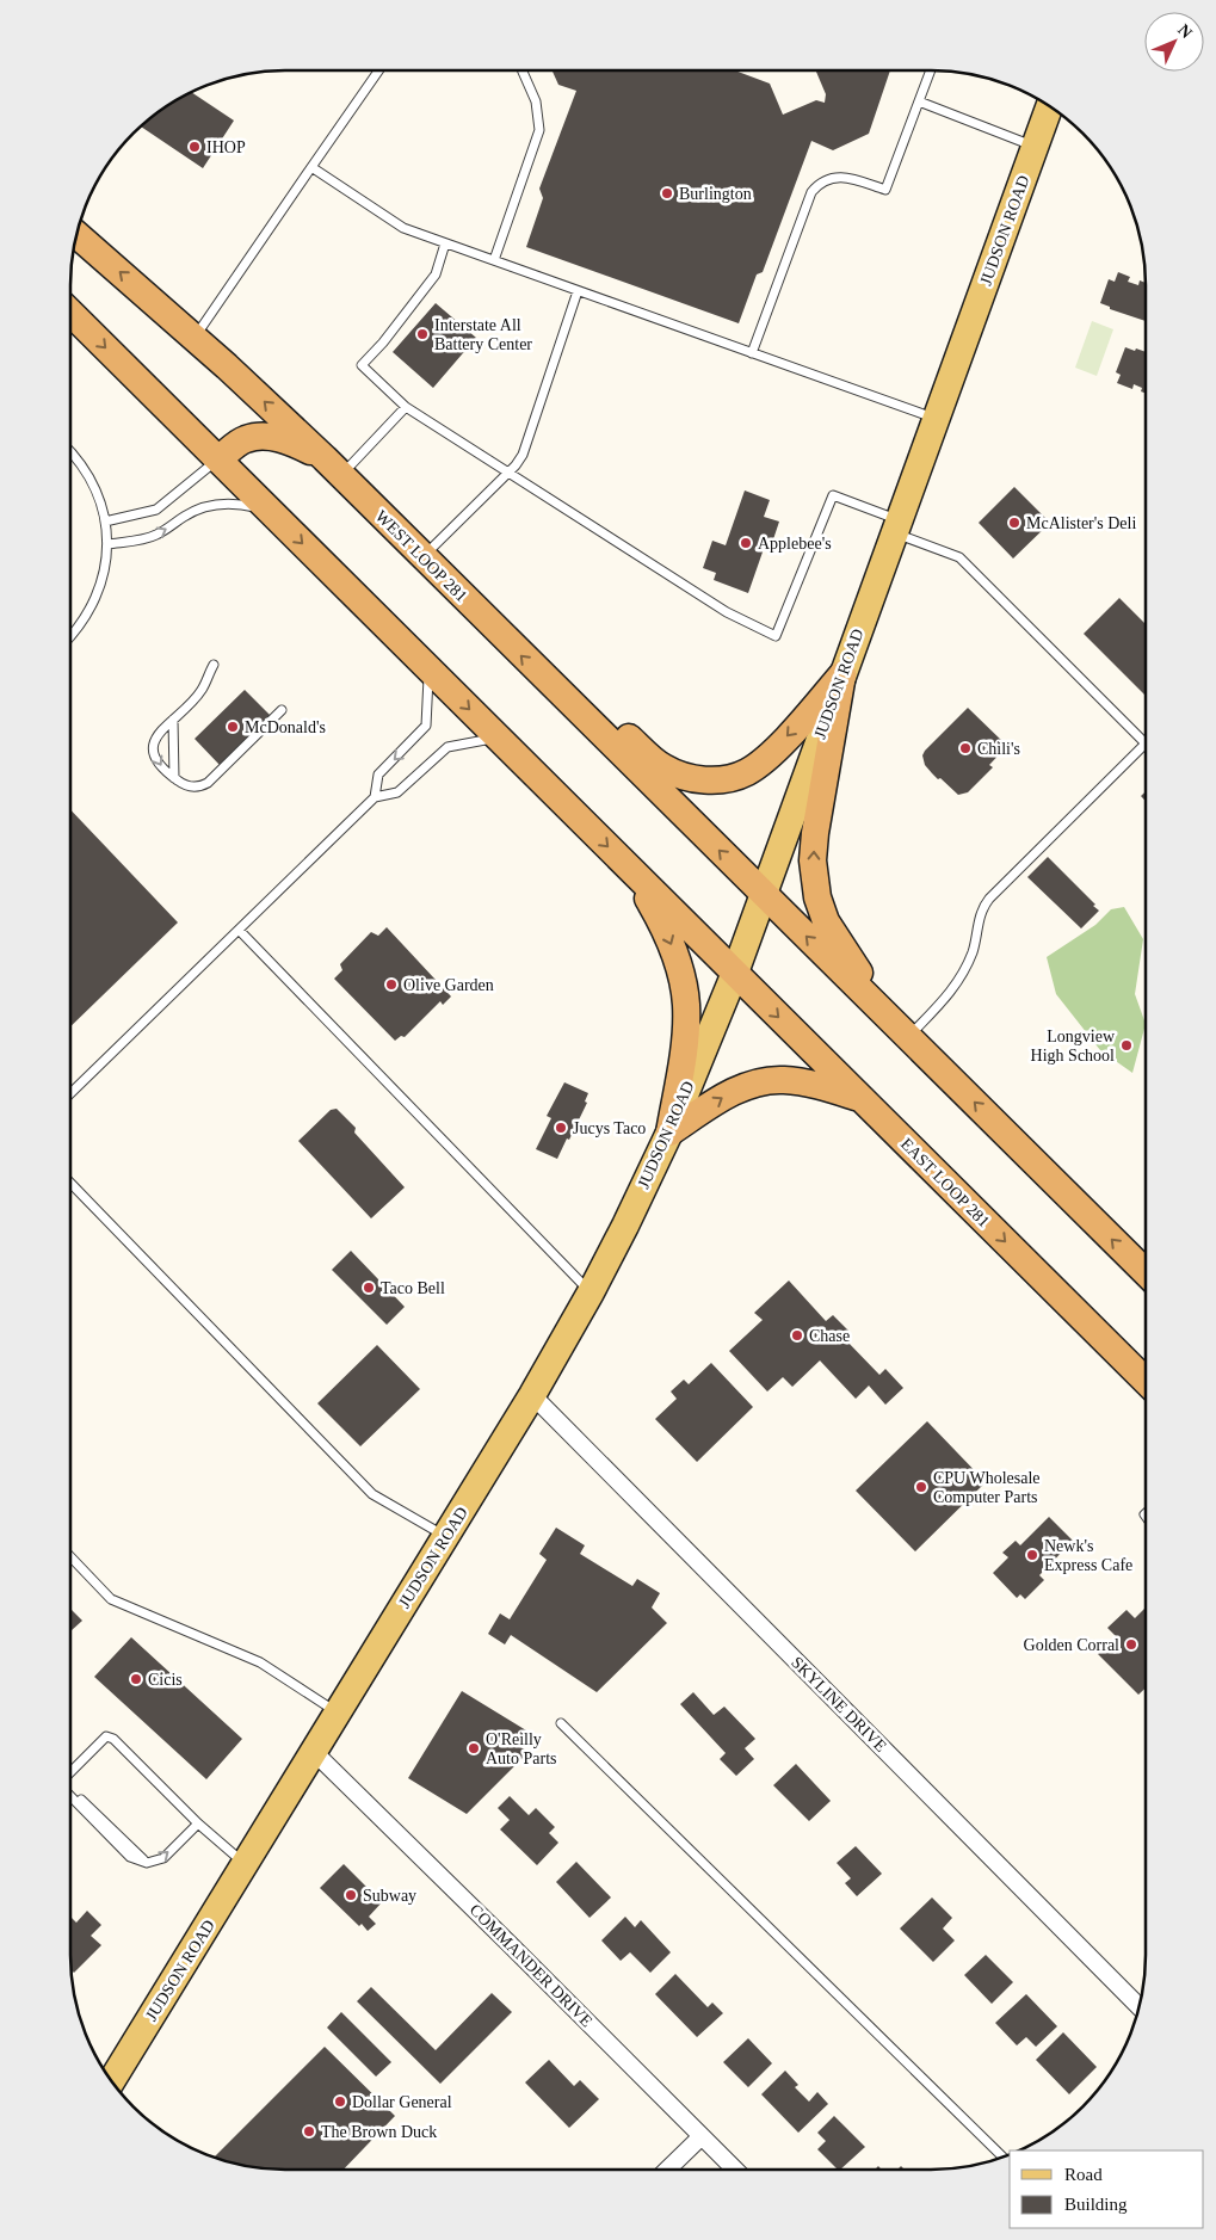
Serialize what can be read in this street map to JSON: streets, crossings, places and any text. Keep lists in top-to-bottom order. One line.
{"streets":{"highway":["WEST LOOP 281","EAST LOOP 281"],"main road":["JUDSON ROAD"],"street":["SKYLINE DRIVE","COMMANDER DRIVE"]},"crossings":[["JUDSON ROAD","WEST LOOP 281"],["JUDSON ROAD","EAST LOOP 281"],["JUDSON ROAD","SKYLINE DRIVE"],["JUDSON ROAD","COMMANDER DRIVE"]],"places":["IHOP","Burlington","Interstate All Battery Center","McAlister's Deli","Applebee's","McDonald's","Chili's","Olive Garden","Longview High School","Jucys Taco","Taco Bell","Chase","CPU Wholesale Computer Parts","Newk's Express Cafe","Golden Corral","Cicis","O'Reilly Auto Parts","Subway","Dollar General","The Brown Duck"],"legend":["Road","Building"],"north":"top right"}
